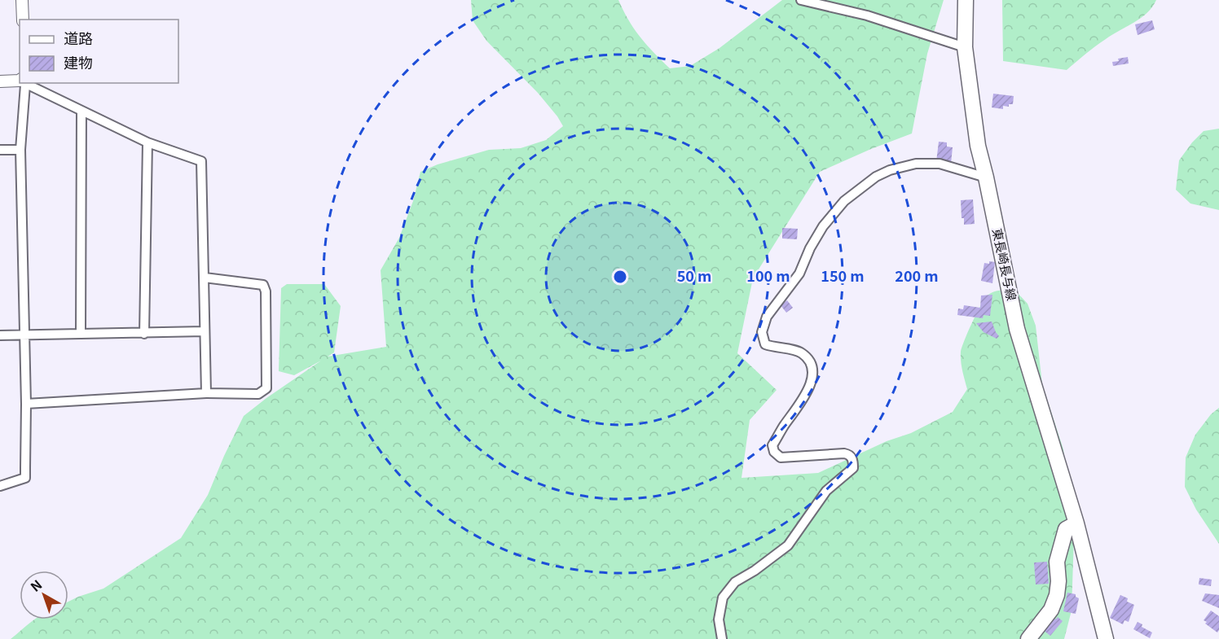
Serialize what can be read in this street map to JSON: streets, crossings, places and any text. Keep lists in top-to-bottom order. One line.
{"streets":{"main road":["東長崎長与線"]},"legend":["道路","建物"],"north":"top left","rings":["50 m","100 m","150 m","200 m"]}
